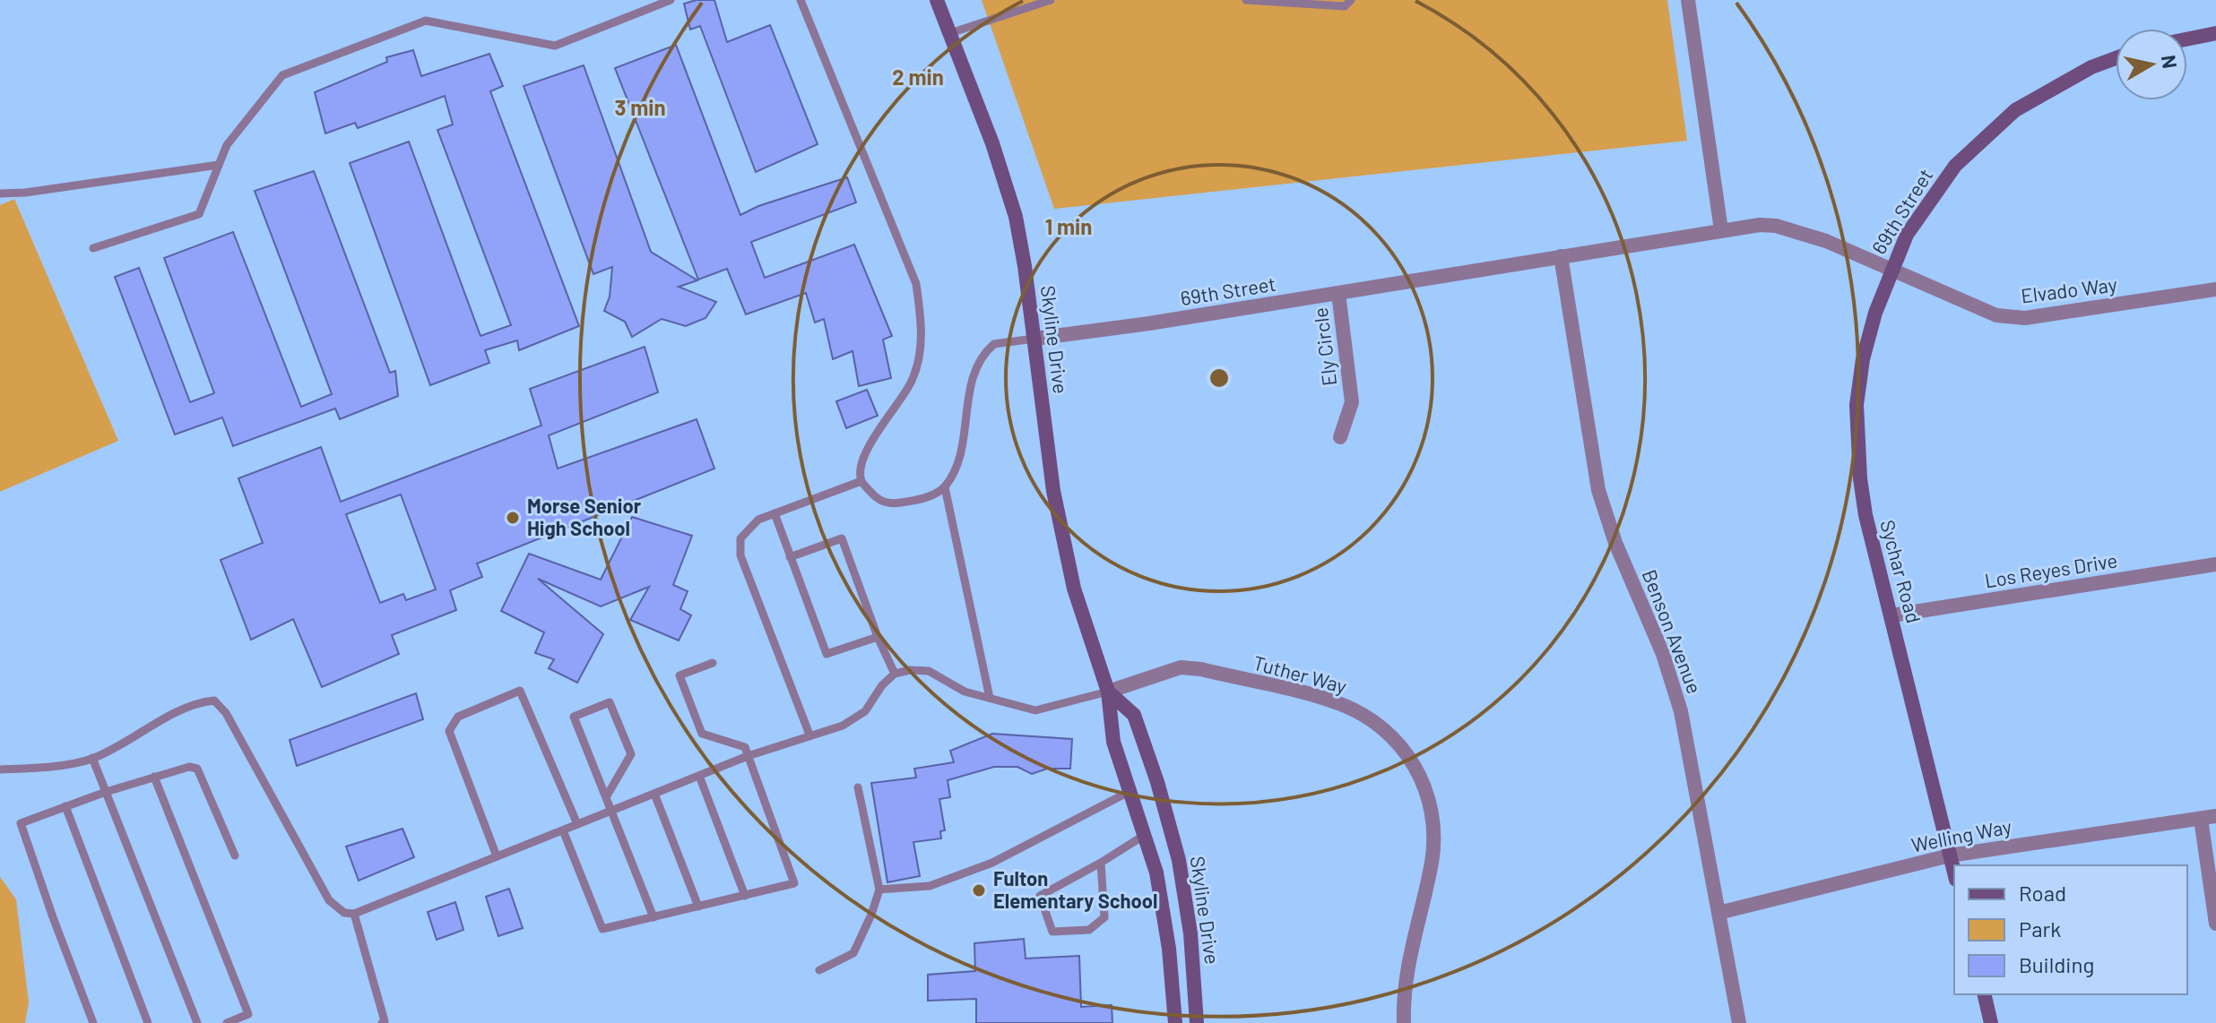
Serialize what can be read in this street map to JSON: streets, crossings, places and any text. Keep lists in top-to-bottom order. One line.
{"streets":{"main road":["69th Street","Skyline Drive","Sychar Road"],"street":["Elvado Way","Ely Circle","Los Reyes Drive","Benson Avenue","Tuther Way","Welling Way"]},"crossings":[["69th Street","Elvado Way"],["69th Street","Skyline Drive"],["69th Street","Ely Circle"],["69th Street","Sychar Road"],["69th Street","Benson Avenue"],["Elvado Way","Sychar Road"],["Skyline Drive","Tuther Way"],["Los Reyes Drive","Sychar Road"],["Sychar Road","Welling Way"],["Benson Avenue","Welling Way"]],"places":["Morse Senior High School","Fulton Elementary School"],"legend":["Road","Park","Building"],"north":"right","rings":["2 min","3 min","1 min"]}
